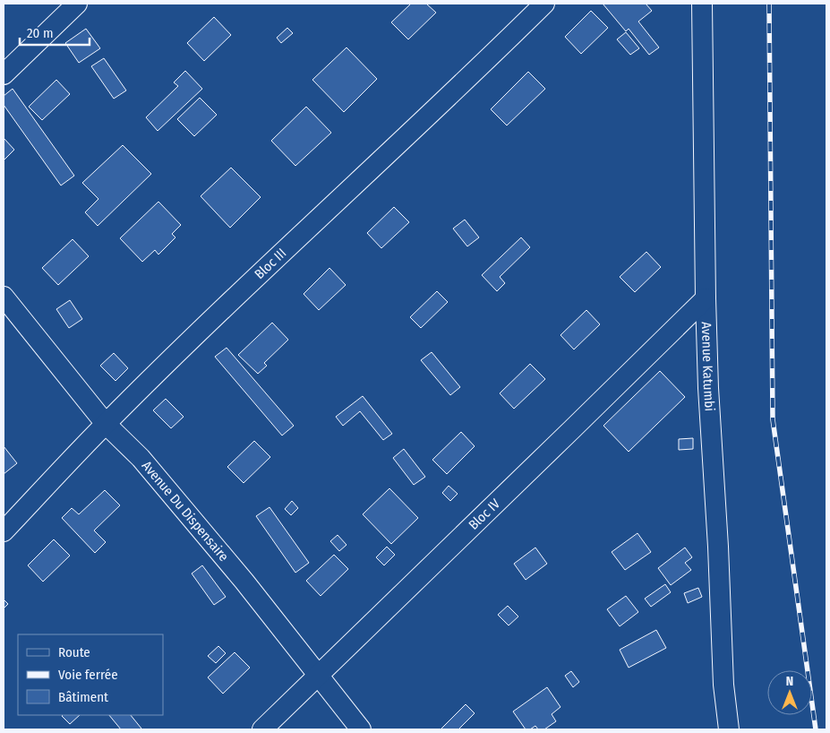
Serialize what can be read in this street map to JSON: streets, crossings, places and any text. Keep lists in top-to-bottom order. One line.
{"streets":{"street":["Bloc III","Avenue Katumbi","Avenue Du Dispensaire","Bloc IV"]},"crossings":[["Bloc III","Avenue Du Dispensaire"],["Avenue Katumbi","Bloc IV"],["Avenue Du Dispensaire","Bloc IV"]],"legend":["Route","Voie ferrée","Bâtiment"],"scale_bar":"20 m","north":"top"}
